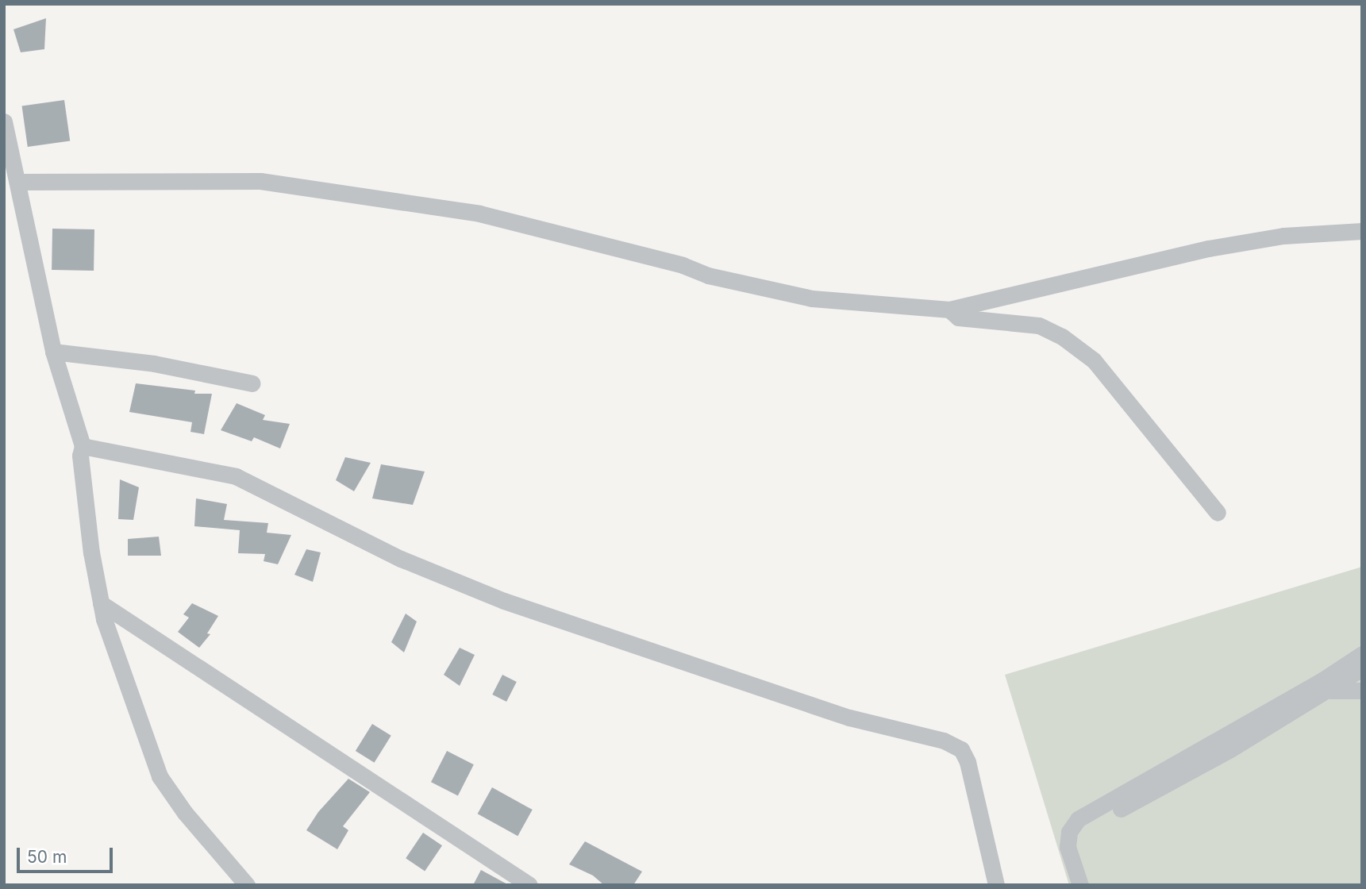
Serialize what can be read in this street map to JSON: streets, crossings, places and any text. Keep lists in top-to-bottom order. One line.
{"scale_bar":"50 m"}
